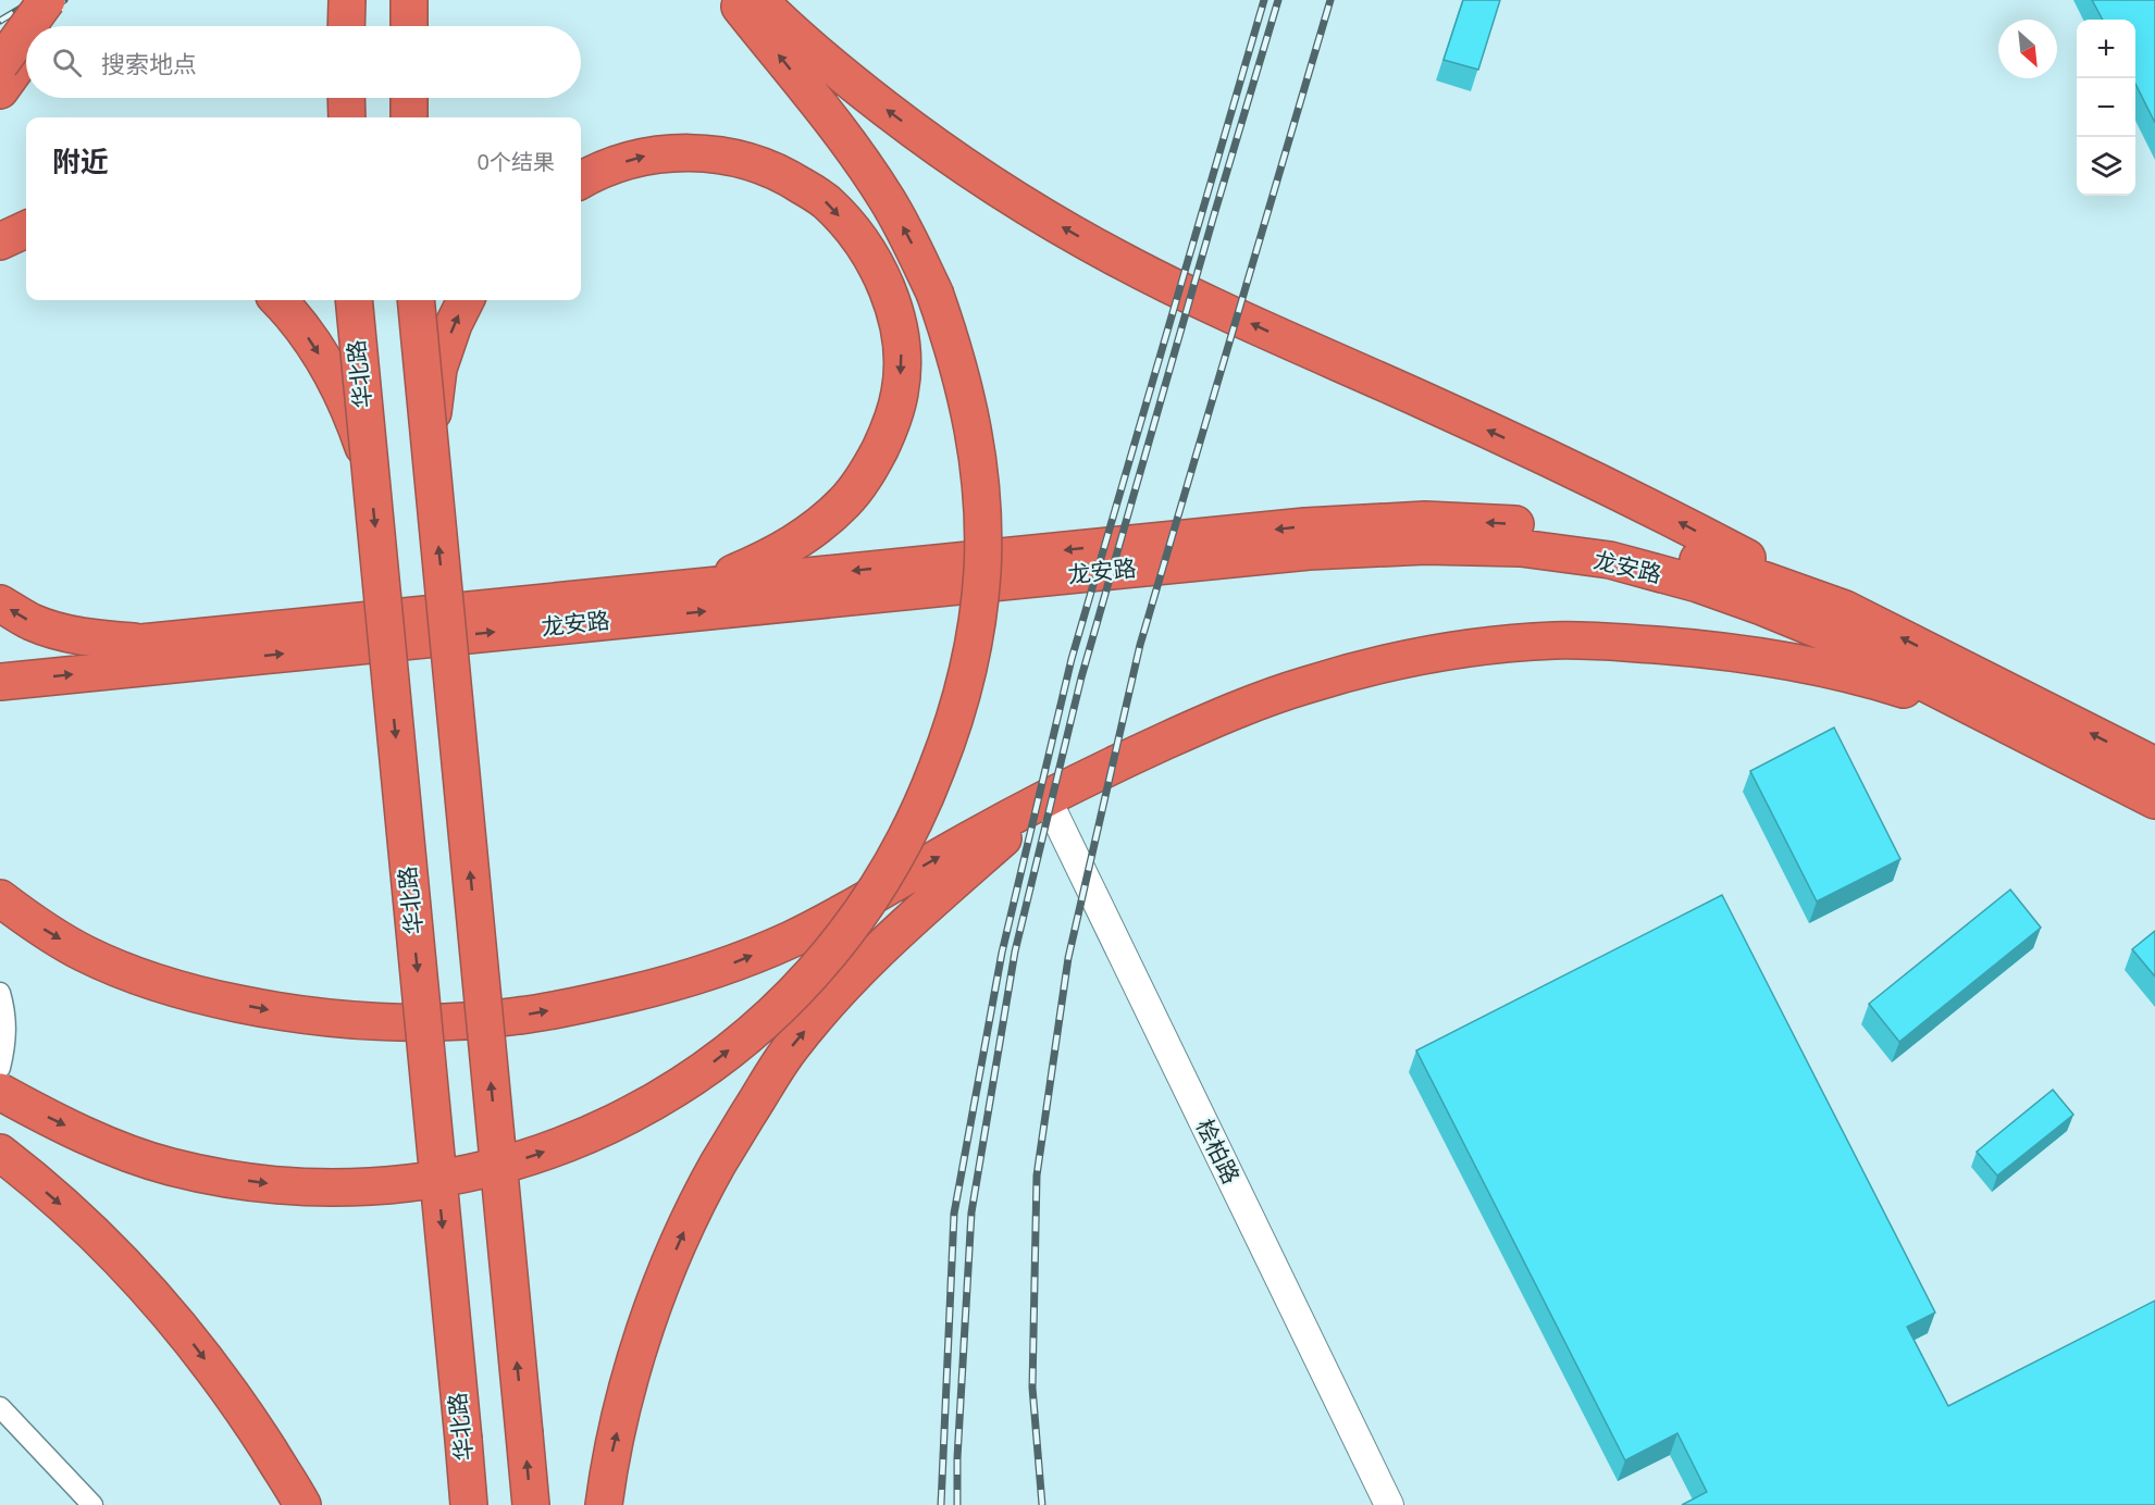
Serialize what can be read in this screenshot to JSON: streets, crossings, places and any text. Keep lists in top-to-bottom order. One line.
{"streets":{"highway":["华北路","龙安路"],"street":["桧柏路"]},"north":"bottom right","page":{"map_buttons":["+","−"],"search":"搜索地点","heading":["附近","0个结果"]}}
